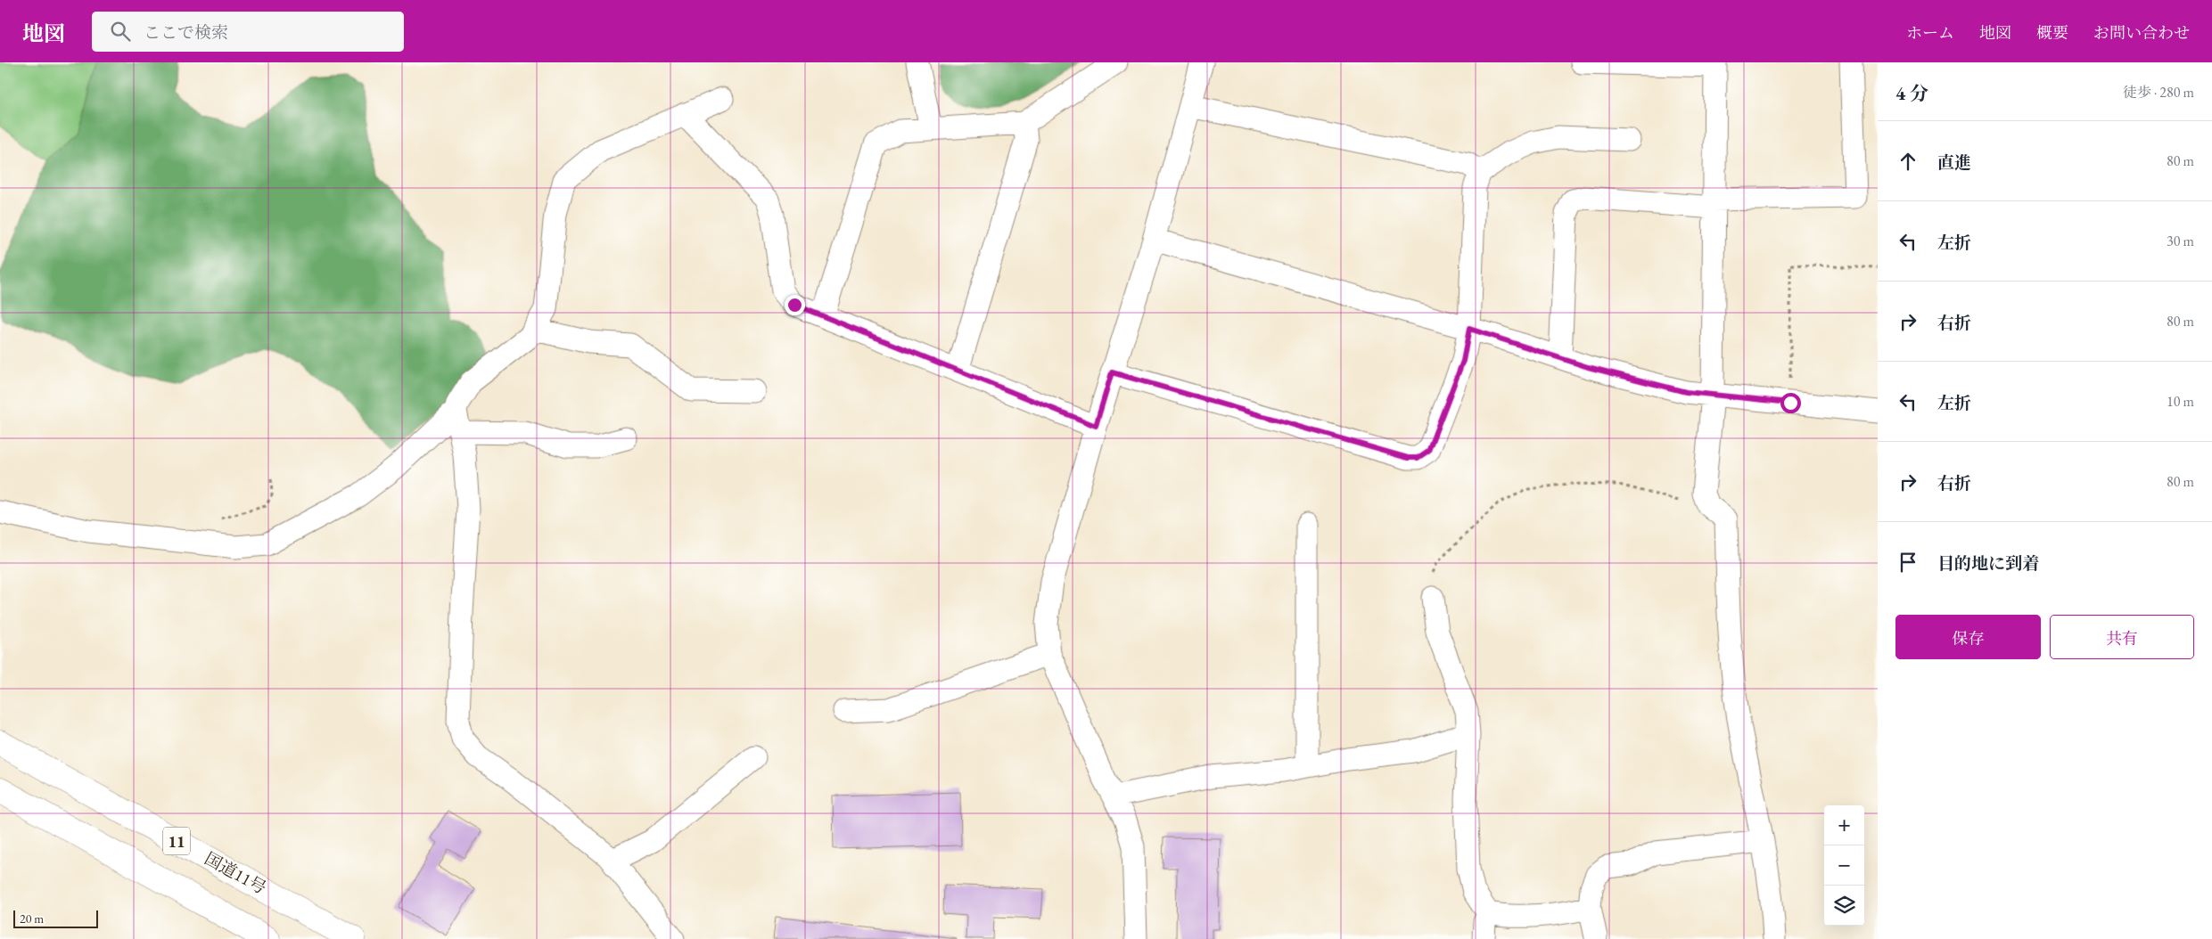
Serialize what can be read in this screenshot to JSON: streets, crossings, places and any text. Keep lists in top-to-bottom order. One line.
{"streets":{"highway":["11","国道11号"]},"scale_bar":"20 m","page":{"header":"地図","search":"ここで検索","nav":["ホーム","地図","概要","お問い合わせ"],"heading":["4 分","徒歩 · 280 m"],"list":[["直進","80 m"],["左折","30 m"],["右折","80 m"],["左折","10 m"],["右折","80 m"],"目的地に到着"],"buttons":["保存","共有"],"map_buttons":["+","−"],"scale":"20 m"}}
